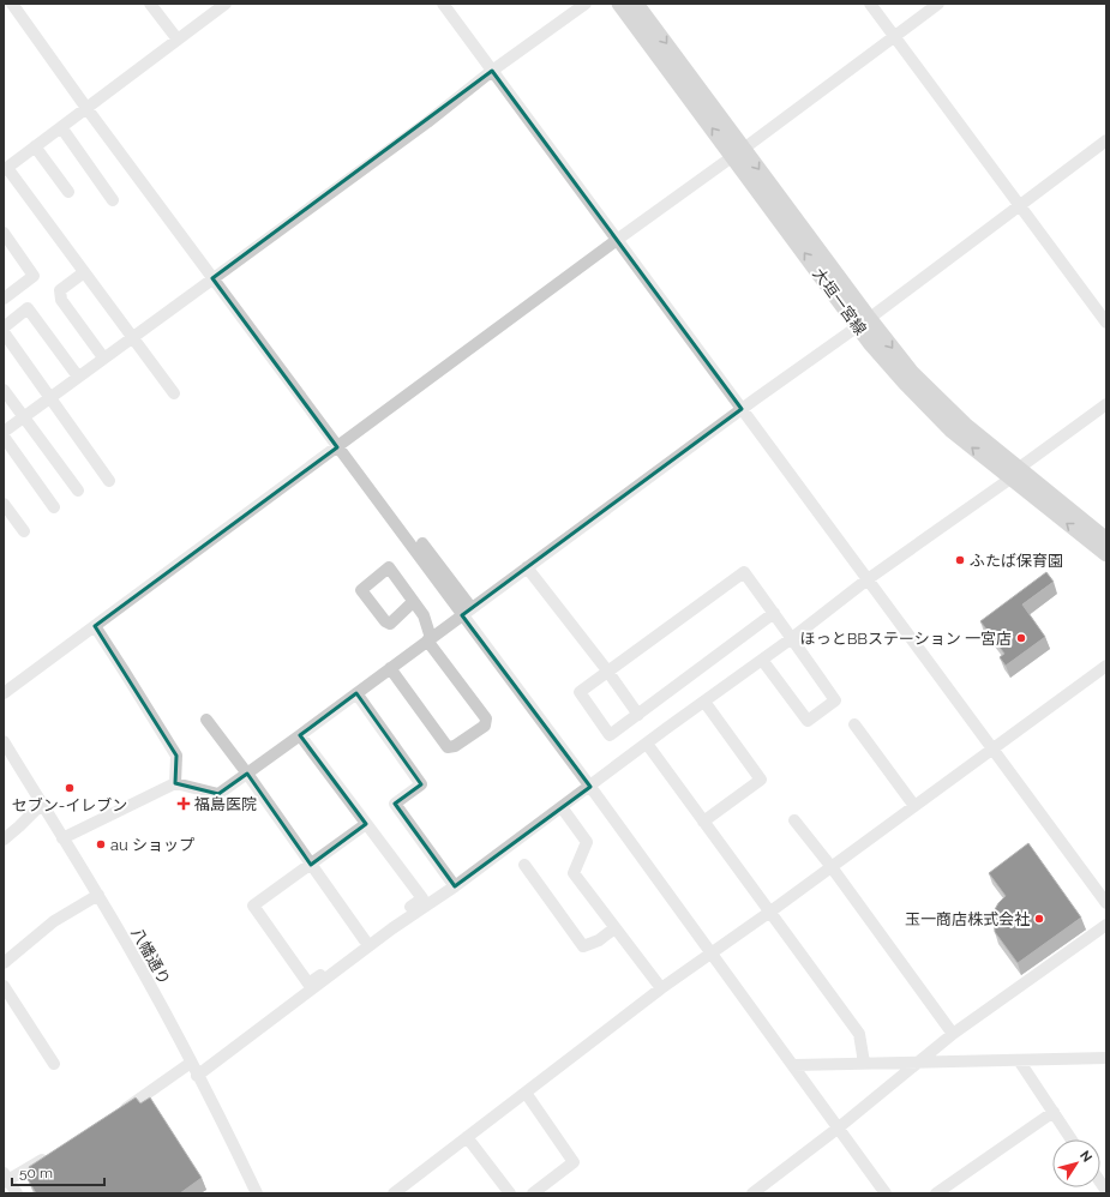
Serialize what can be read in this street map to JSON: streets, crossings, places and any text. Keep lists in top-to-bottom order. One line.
{"streets":{"main road":["大垣一宮線"],"street":["八幡通り"]},"places":{"other":["ふたば保育園","ほっとBBステーション 一宮店","セブン-イレブン","au ショップ","玉一商店株式会社"],"health":["福島医院"]},"scale_bar":"50 m","north":"top right"}
